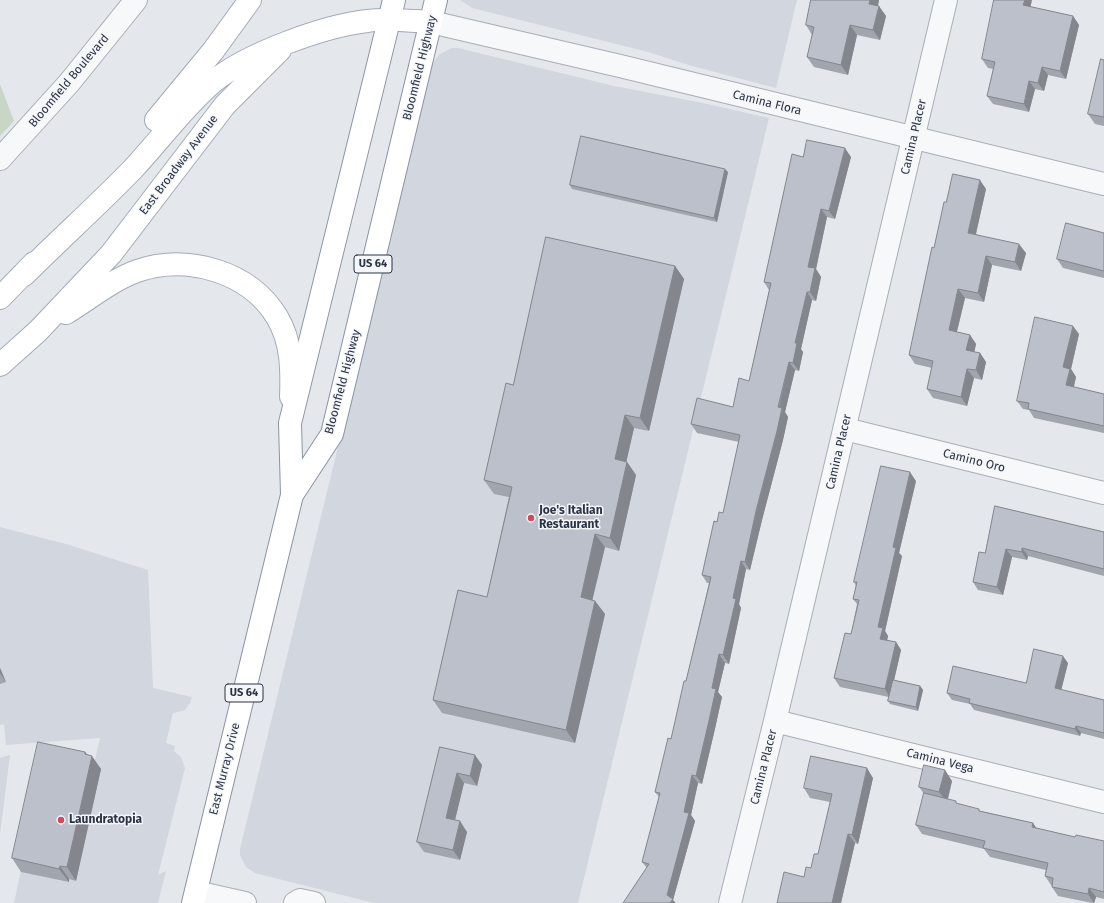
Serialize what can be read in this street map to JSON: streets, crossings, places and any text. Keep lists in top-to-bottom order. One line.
{"streets":{"main road":["Bloomfield Highway","East Broadway Avenue","US 64","East Murray Drive"],"street":["Bloomfield Boulevard","Camina Flora","Camina Placer","Camino Oro","Camina Vega"]},"crossings":[["Bloomfield Highway","Camina Flora"],["Bloomfield Highway","East Broadway Avenue"],["Bloomfield Highway","US 64"],["Bloomfield Highway","East Murray Drive"],["Camina Flora","Camina Placer"],["Camina Flora","East Broadway Avenue"],["Camina Placer","Camino Oro"],["Camina Placer","Camina Vega"],["East Broadway Avenue","US 64"],["US 64","East Murray Drive"]],"places":["Joe's Italian Restaurant","Laundratopia"]}
